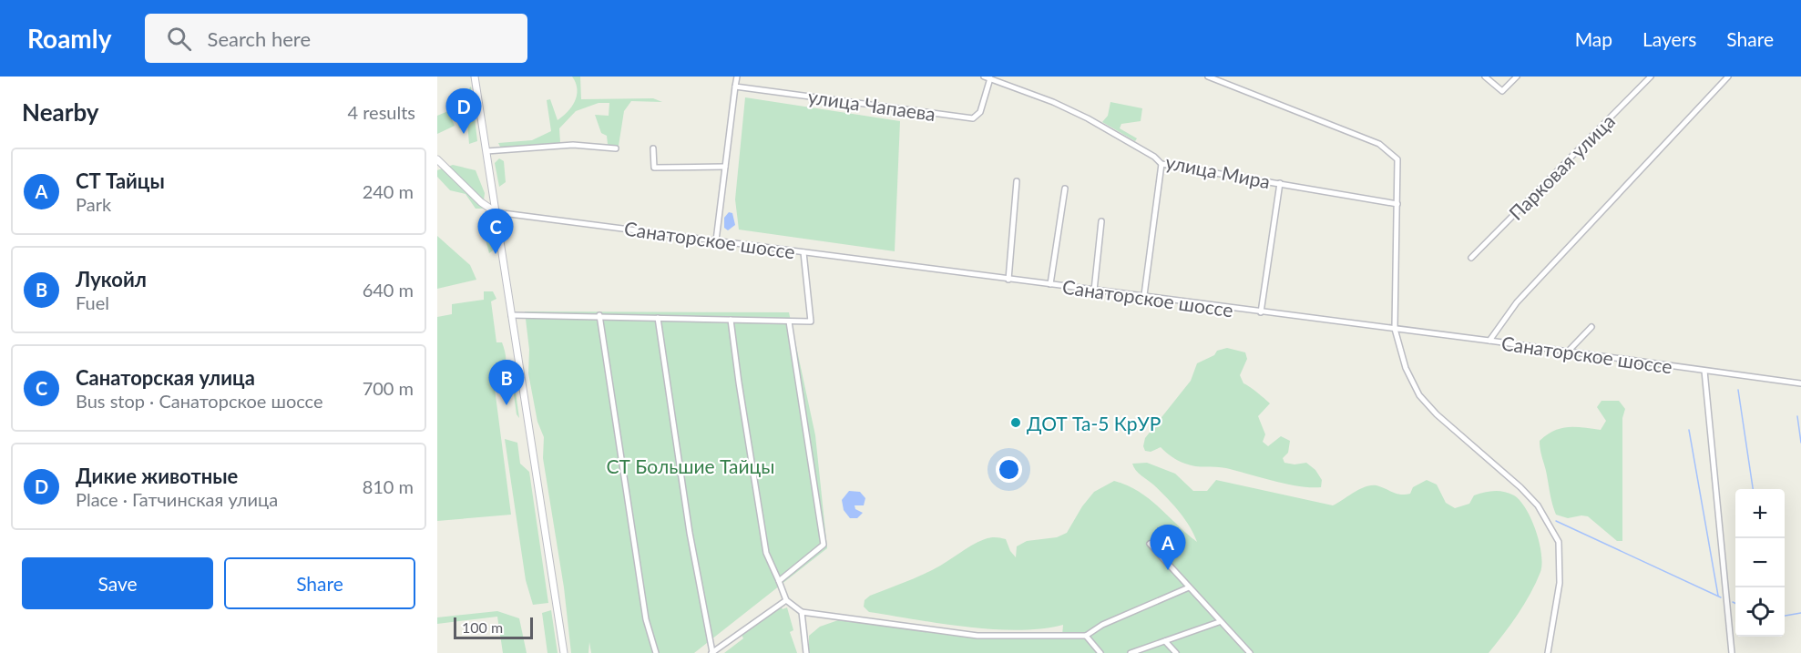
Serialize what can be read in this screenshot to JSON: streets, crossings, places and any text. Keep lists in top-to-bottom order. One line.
{"streets":{"street":["улица Чапаева","Парковая улица","улица Мира","Санаторское шоссе"]},"crossings":[["улица Чапаева","улица Мира"]],"parks":["СТ Большие Тайцы"],"places":["ДОТ Та-5 КрУР"],"scale_bar":"100 m","page":{"header":"Roamly","search":"Search here","nav":["Map","Layers","Share"],"heading":["Nearby","4 results"],"pins":["D","C","B","A"],"list":[{"mark":"A","name":"СТ Тайцы","note":"Park","value":"240 m"},{"mark":"B","name":"Лукойл","note":"Fuel","value":"640 m"},{"mark":"C","name":"Санаторская улица","note":"Bus stop · Санаторское шоссе","value":"700 m"},{"mark":"D","name":"Дикие животные","note":"Place · Гатчинская улица","value":"810 m"}],"map_buttons":["+","−"],"buttons":["Save","Share"],"scale":"100 m"}}
